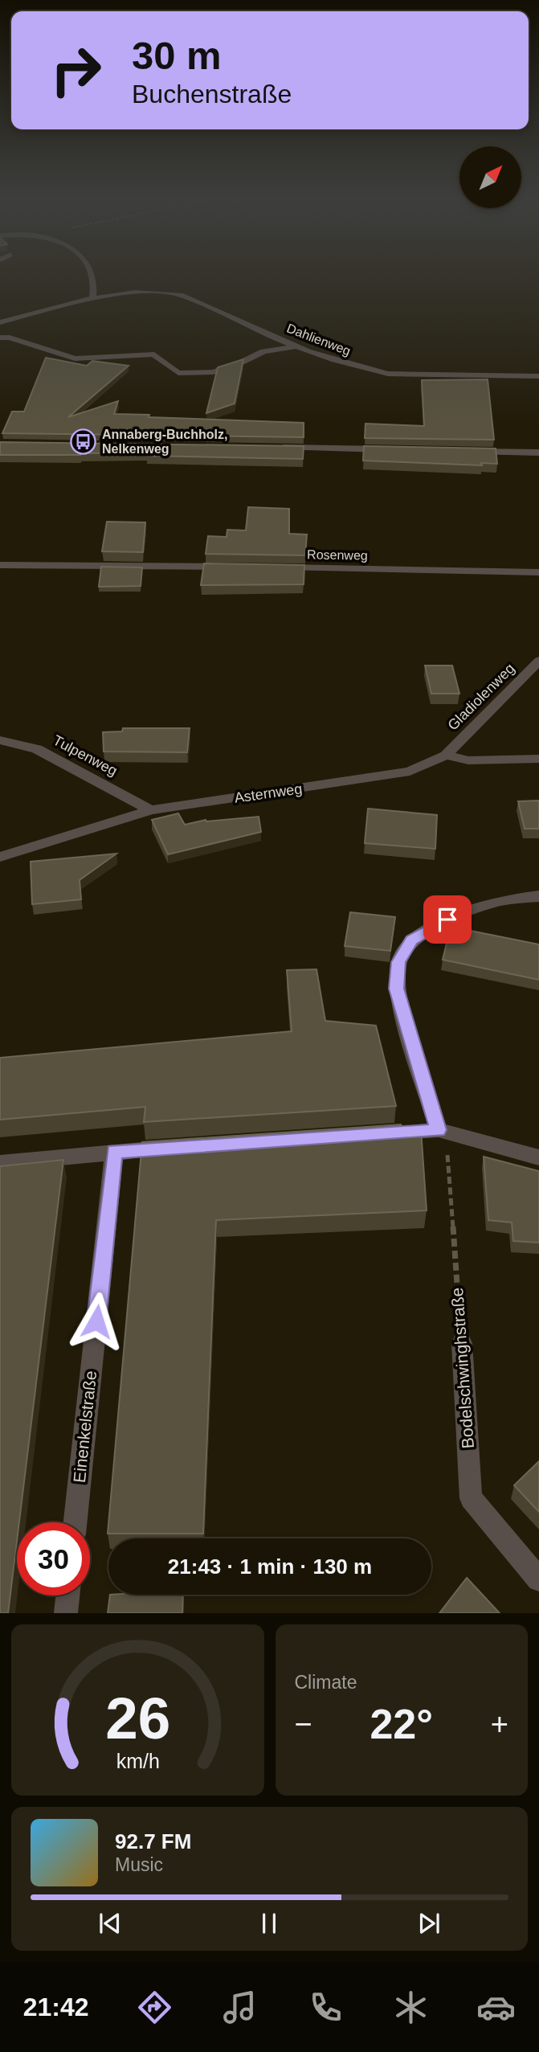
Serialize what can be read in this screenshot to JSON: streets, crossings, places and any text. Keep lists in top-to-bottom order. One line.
{"streets":{"street":["Dahlienweg","Rosenweg","Gladiolenweg","Tulpenweg","Asternweg","Bodelschwinghstraße","Einenkelstraße"]},"crossings":[["Gladiolenweg","Asternweg"],["Tulpenweg","Asternweg"]],"places":{"bus stop":["Annaberg-Buchholz, Nelkenweg"]},"north":"top right","page":{"turn":["30 m","Buchenstraße"],"limit":"30","trip":"21:43 · 1 min · 130 m","tile":"Climate","heat":["−","22°","+"],"song":["92.7 FM","Music"],"tabs":"21:42","gauge":["26","km/h"]}}
